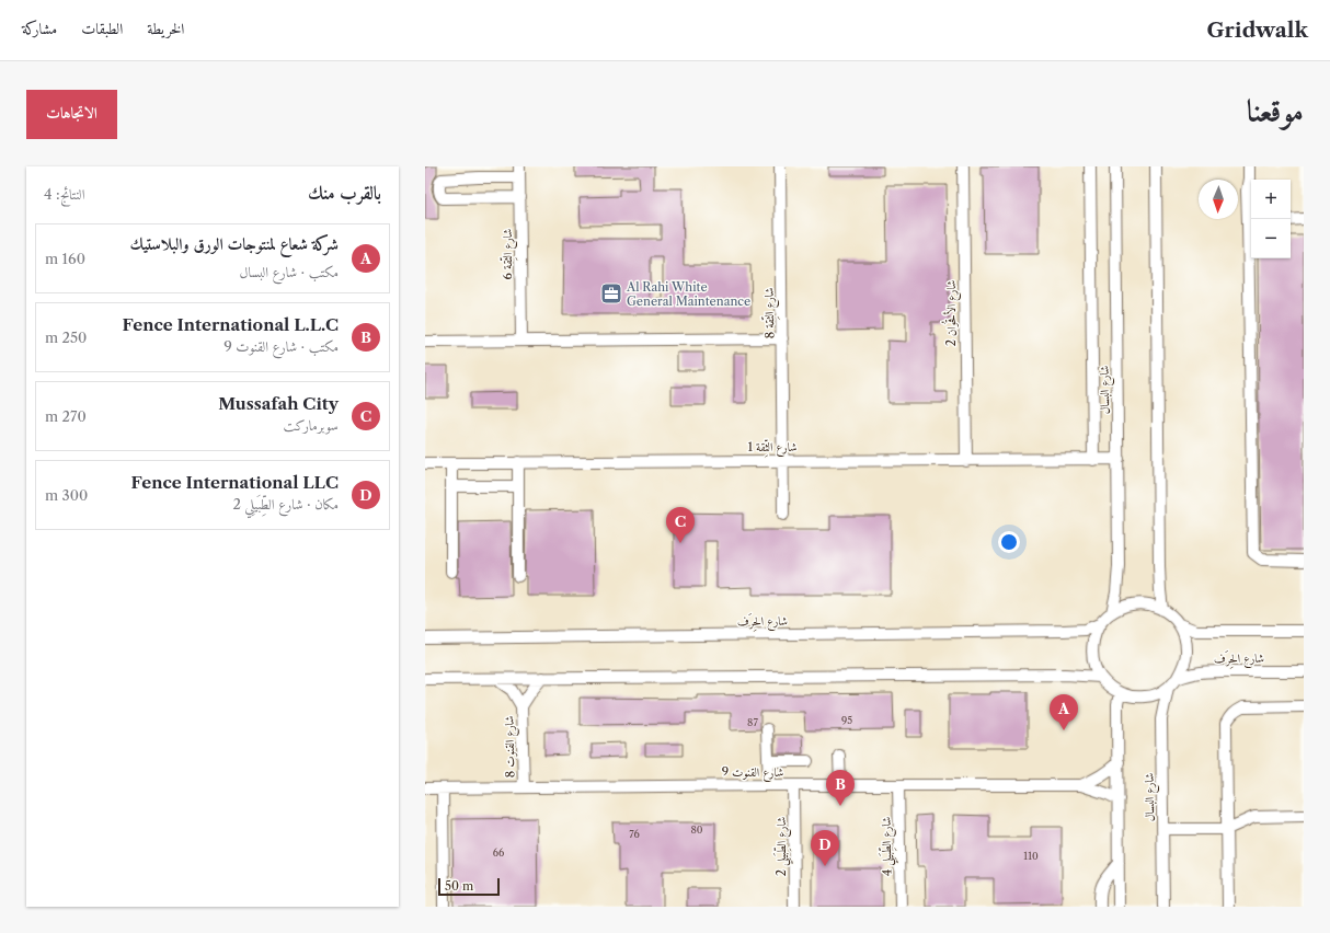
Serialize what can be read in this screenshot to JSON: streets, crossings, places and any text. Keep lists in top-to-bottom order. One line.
{"streets":{"street":["شارع الثِّقة 6","شارع الثِّقة 8","شارع الأقحُوان 2","شارع البسال","شارع الثِّقة 1","شارع الحِرَف","شارع القنوت 8","شارع القنوت 9","شارع الطِّبَيلِي 2","شارع الطِّبَيلِي 4"]},"crossings":[["شارع الثِّقة 8","شارع الثِّقة 1"],["شارع الأقحُوان 2","شارع الثِّقة 1"],["شارع البسال","شارع الثِّقة 1"],["شارع البسال","شارع الحِرَف"],["شارع القنوت 8","شارع القنوت 9"],["شارع القنوت 9","شارع الطِّبَيلِي 2"],["شارع القنوت 9","شارع الطِّبَيلِي 4"]],"places":{"office":["Al Rahi White General Maintenance"]},"house_numbers":["95","87","80","76","66","110"],"scale_bar":"50 m","north":"bottom","page":{"header":"Gridwalk","nav":["الخريطة","الطبقات","مشاركة"],"title":"موقعنا","buttons":"الاتجاهات","heading":["بالقرب منك","النتائج: 4"],"map_buttons":["+","−"],"list":[{"mark":"A","name":"شركة شعاع لمنتوجات الورق والبلاستيك","note":"مكتب · شارع البسال","value":"160 m"},{"mark":"B","name":"Fence International L.L.C","note":"مكتب · شارع القنوت 9","value":"250 m"},{"mark":"C","name":"Mussafah City","note":"سوبرماركت","value":"270 m"},{"mark":"D","name":"Fence International LLC","note":"مكان · شارع الطِّبَيلِي 2","value":"300 m"}],"pins":["C","A","B","D"],"scale":"50 m"}}
